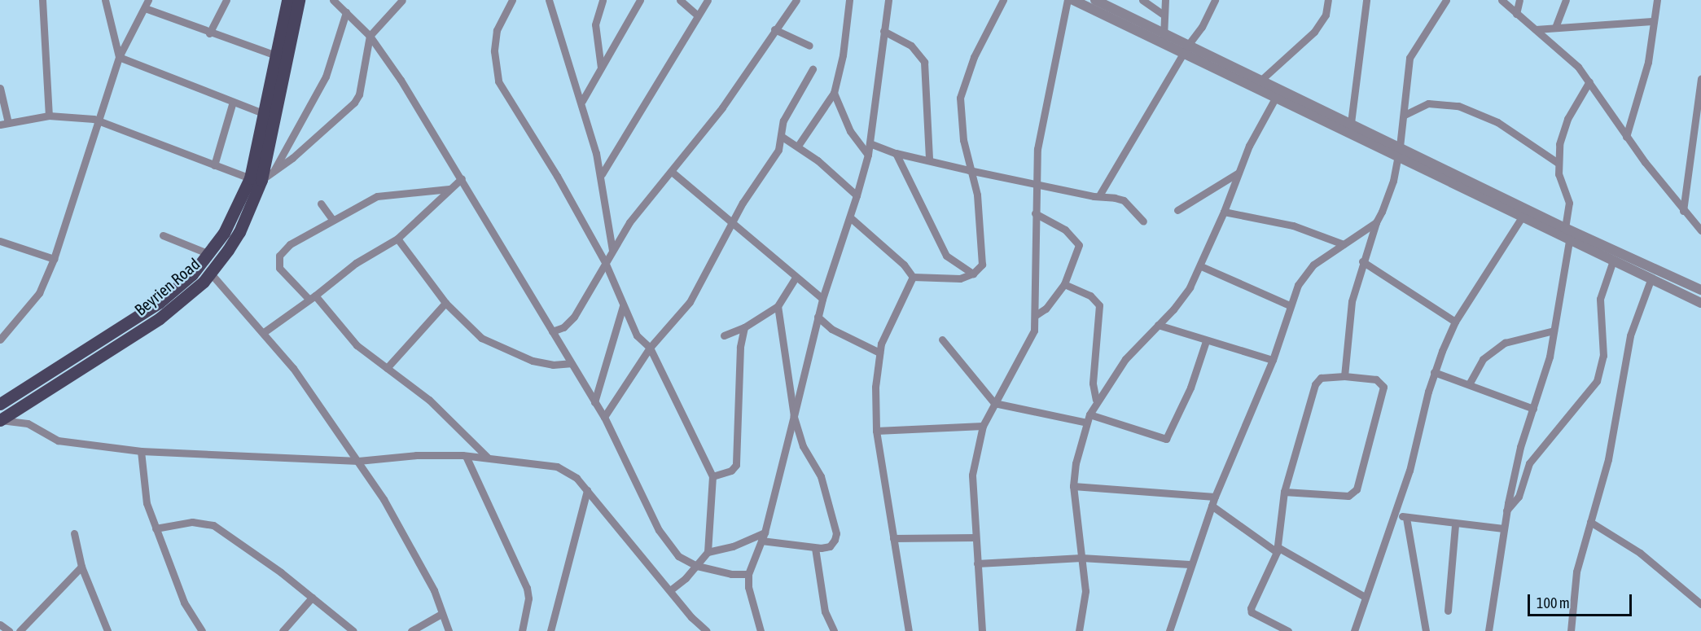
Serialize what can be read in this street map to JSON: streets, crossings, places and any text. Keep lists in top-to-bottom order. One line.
{"streets":{"main road":["Beyrien Road"]},"scale_bar":"100 m"}
